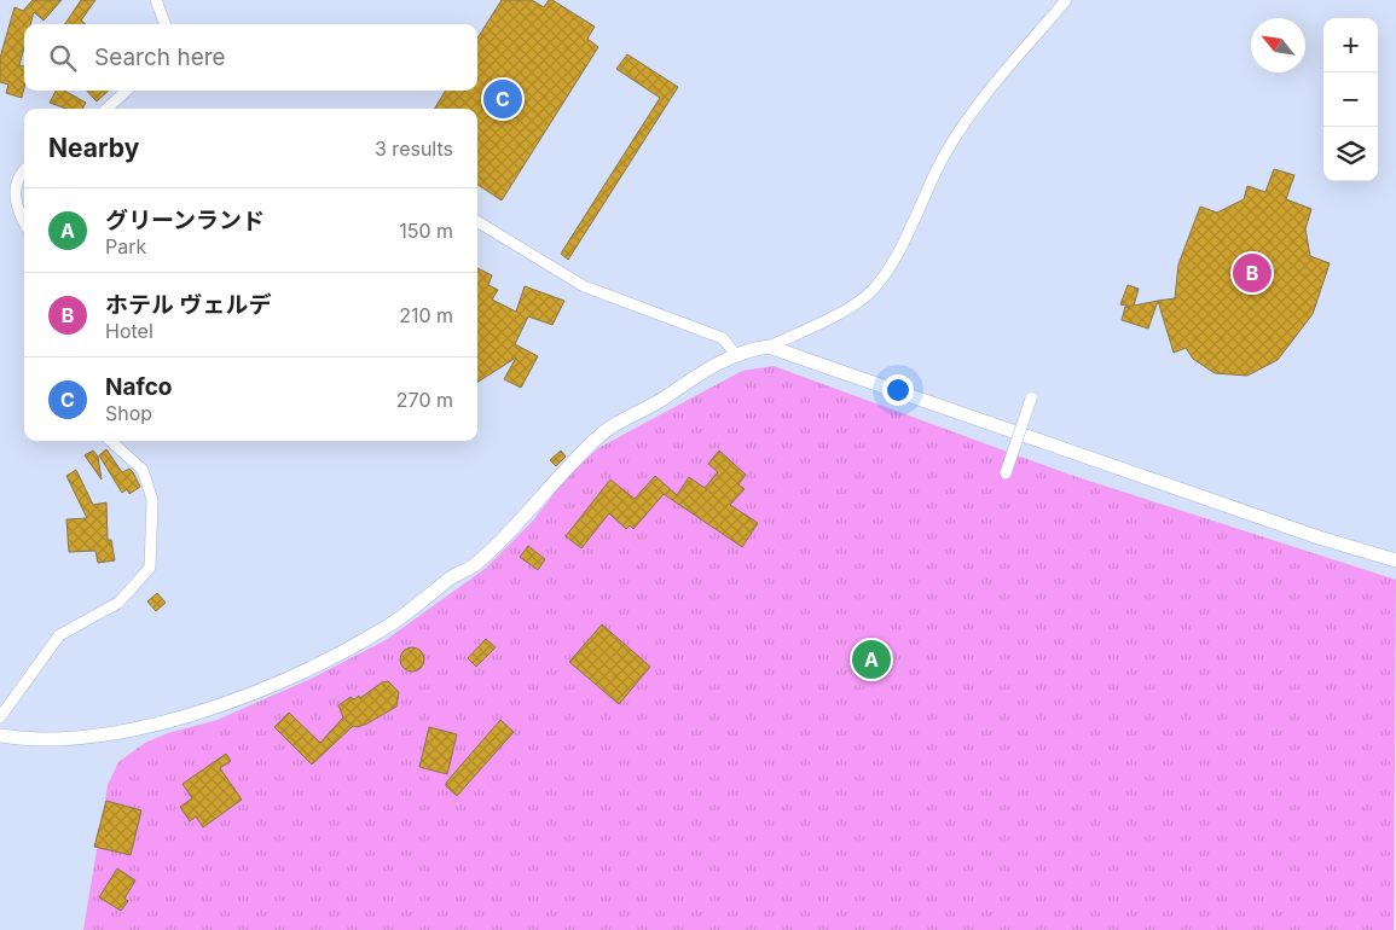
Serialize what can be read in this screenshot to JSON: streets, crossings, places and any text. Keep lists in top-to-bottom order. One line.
{"north":"top left","page":{"map_buttons":["+","−"],"search":"Search here","pins":["C","B","A"],"heading":["Nearby","3 results"],"list":[{"mark":"A","name":"グリーンランド","note":"Park","value":"150 m"},{"mark":"B","name":"ホテル ヴェルデ","note":"Hotel","value":"210 m"},{"mark":"C","name":"Nafco","note":"Shop","value":"270 m"}]}}
